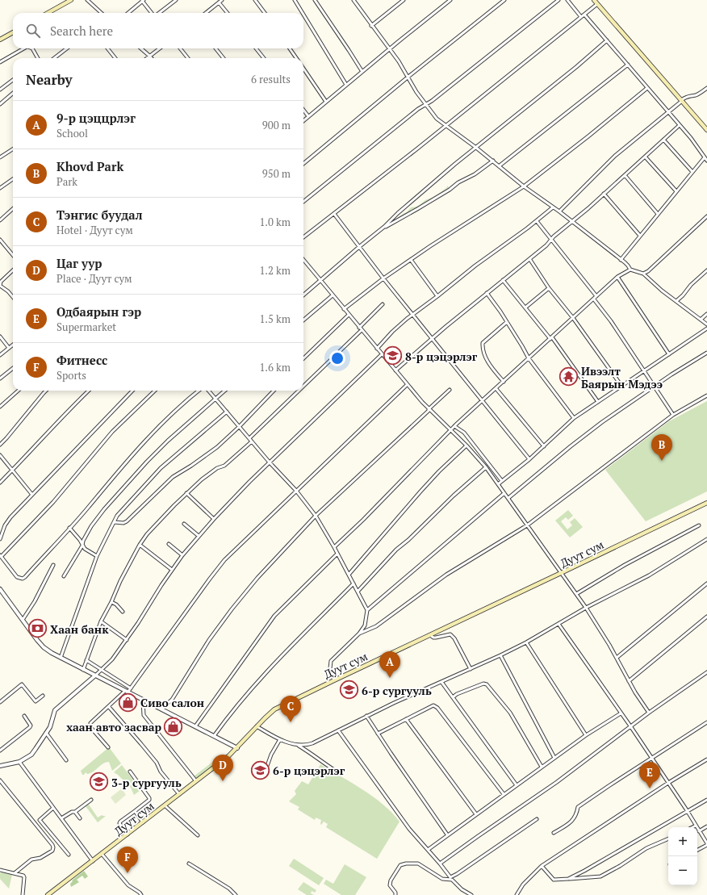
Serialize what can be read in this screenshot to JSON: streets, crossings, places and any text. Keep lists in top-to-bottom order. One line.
{"streets":{"main road":["Дуут сум"]},"places":{"school or university":["8-р цэцэрлэг","6-р сургууль","6-р цэцэрлэг","3-р сургууль"],"temple":["Ивээлт Баярын Мэдээ"],"bank":["Хаан банк"],"shop":["Сиво салон","хаан авто засвар"]},"page":{"search":"Search here","heading":["Nearby","6 results"],"list":[{"mark":"A","name":"9-р цэццрлэг","note":"School","value":"900 m"},{"mark":"B","name":"Khovd Park","note":"Park","value":"950 m"},{"mark":"C","name":"Тэнгис буудал","note":"Hotel · Дуут сум","value":"1.0 km"},{"mark":"D","name":"Цаг уур","note":"Place · Дуут сум","value":"1.2 km"},{"mark":"E","name":"Одбаярын гэр","note":"Supermarket","value":"1.5 km"},{"mark":"F","name":"Фитнесс","note":"Sports","value":"1.6 km"}],"pins":["B","A","C","D","E","F"],"map_buttons":["+","−"]}}
